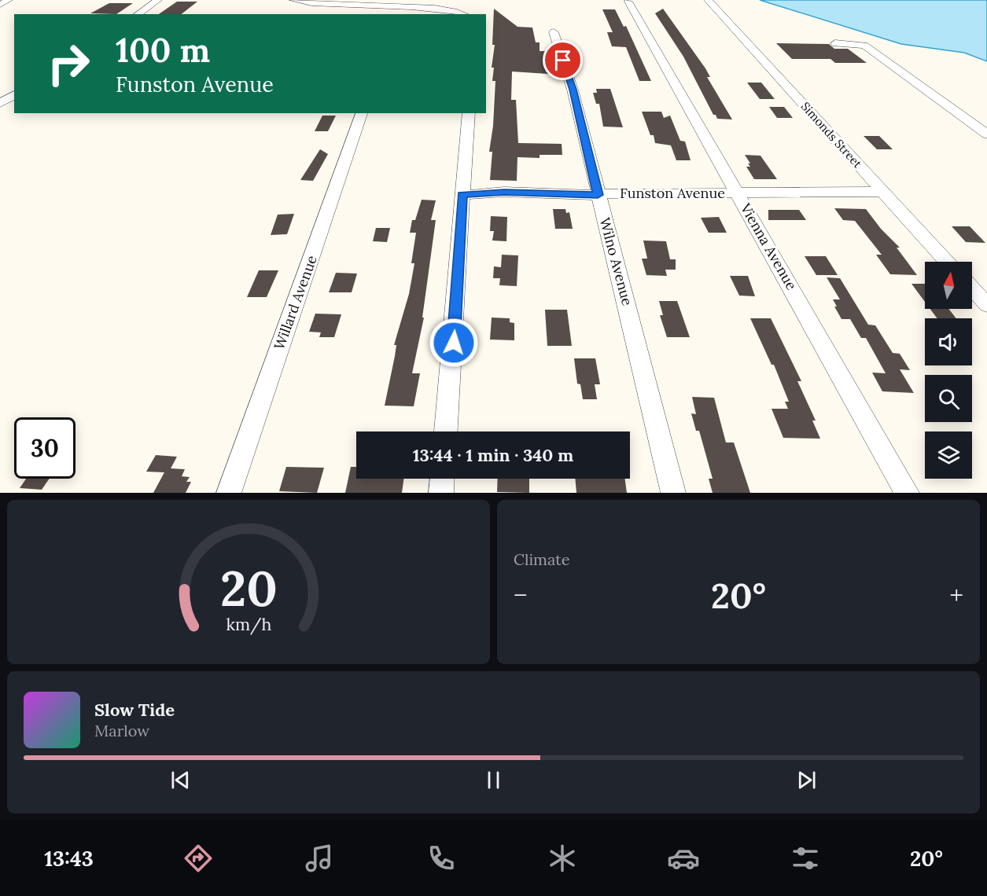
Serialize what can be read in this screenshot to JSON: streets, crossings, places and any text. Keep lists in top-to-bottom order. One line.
{"streets":{"street":["Simonds Street","Funston Avenue","Vienna Avenue","Wilno Avenue","Willard Avenue"]},"crossings":[["Simonds Street","Funston Avenue"],["Funston Avenue","Vienna Avenue"],["Funston Avenue","Wilno Avenue"]],"north":"top","page":{"turn":["100 m","Funston Avenue"],"limit":"30","trip":"13:44 · 1 min · 340 m","tile":"Climate","heat":["−","20°","+"],"song":["Slow Tide","Marlow"],"tabs":["13:43","20°"],"gauge":["20","km/h"]}}
